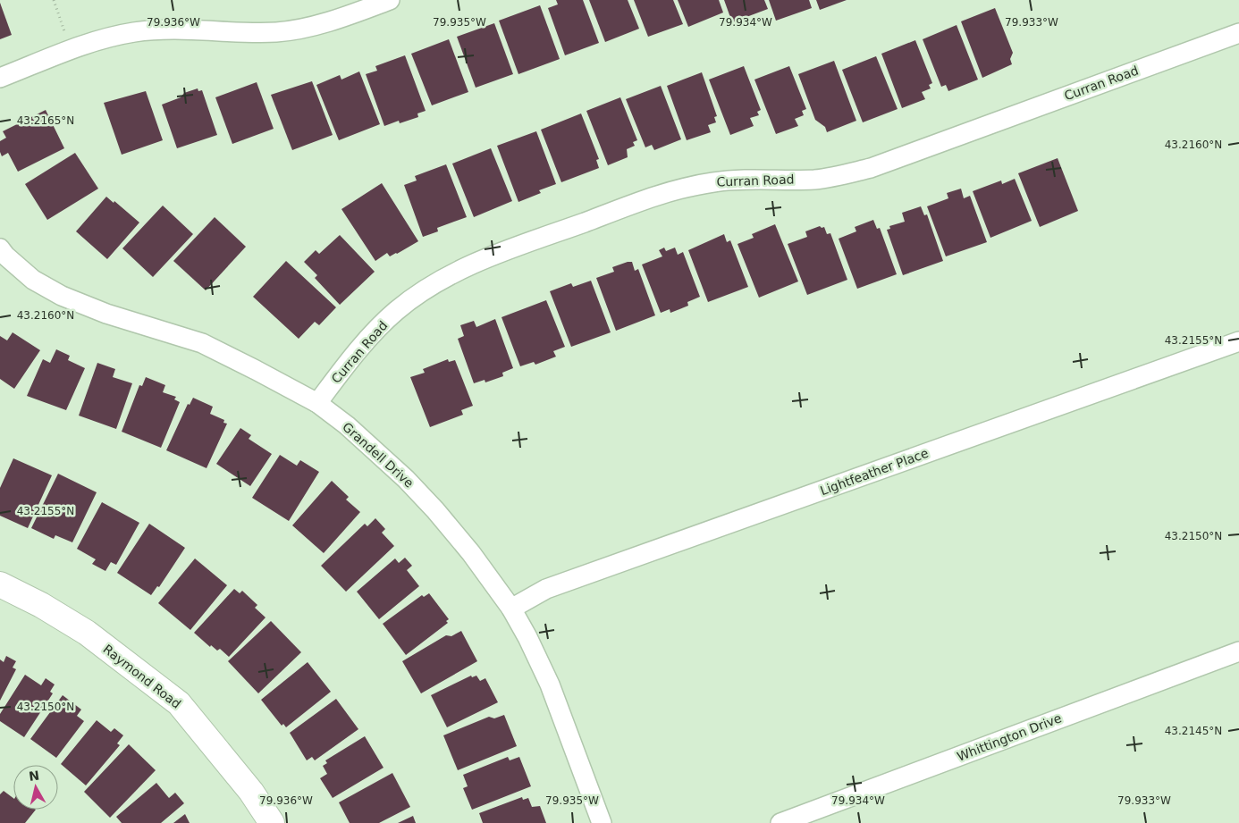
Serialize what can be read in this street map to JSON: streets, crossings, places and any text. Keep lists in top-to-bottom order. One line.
{"streets":{"street":["Curran Road","Grandell Drive","Lightfeather Place","Raymond Road","Whittington Drive"]},"crossings":[["Curran Road","Grandell Drive"],["Grandell Drive","Lightfeather Place"]],"north":"top","coordinates":["79.936°W","79.935°W","79.934°W","79.933°W","43.2165°N","43.2160°N","43.2155°N","43.2150°N","43.2145°N"]}
